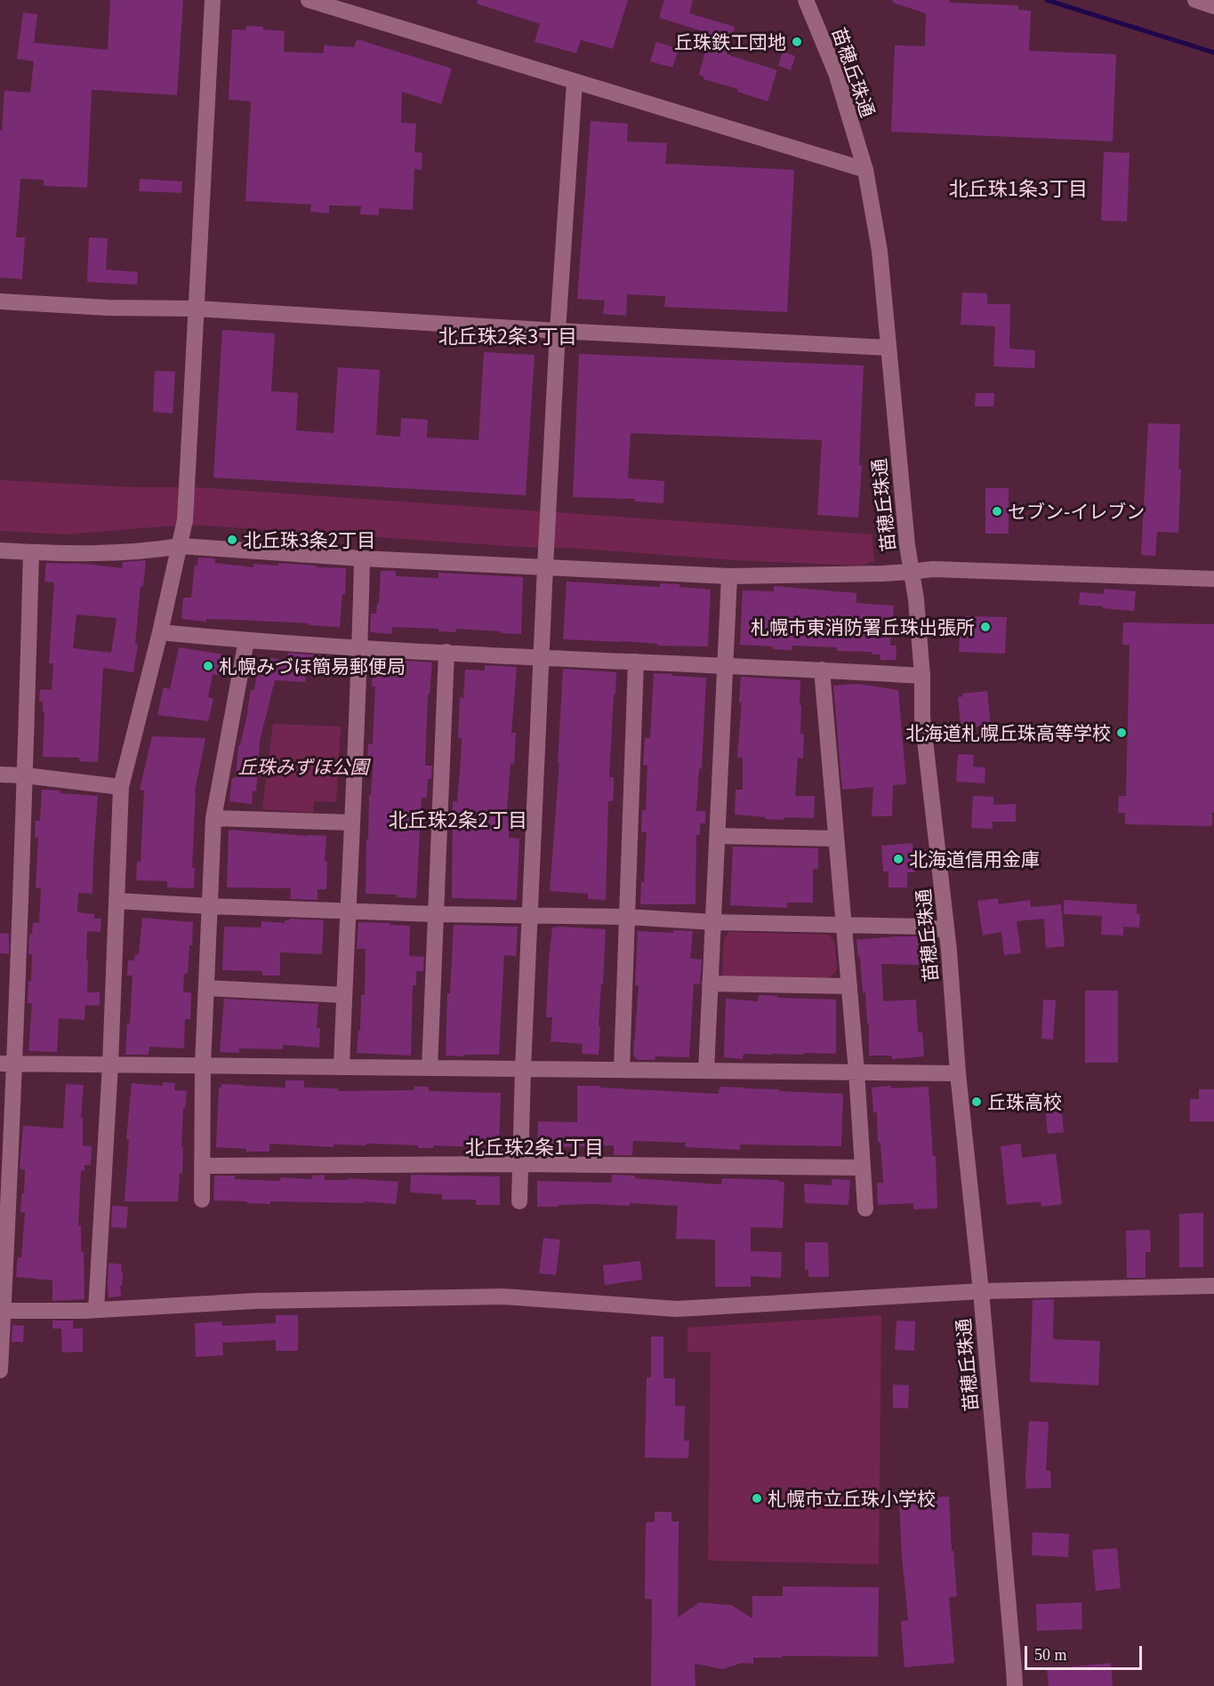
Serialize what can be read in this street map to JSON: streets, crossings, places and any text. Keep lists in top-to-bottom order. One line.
{"streets":{"street":["苗穂丘珠通"]},"districts":["北丘珠1条3丁目","北丘珠2条3丁目","北丘珠2条2丁目","北丘珠2条1丁目"],"parks":["丘珠みずほ公園"],"places":["丘珠鉄工団地","セブン-イレブン","北丘珠3条2丁目","札幌市東消防署丘珠出張所","札幌みづほ簡易郵便局","北海道札幌丘珠高等学校","北海道信用金庫","丘珠高校","札幌市立丘珠小学校"],"scale_bar":"50 m"}
